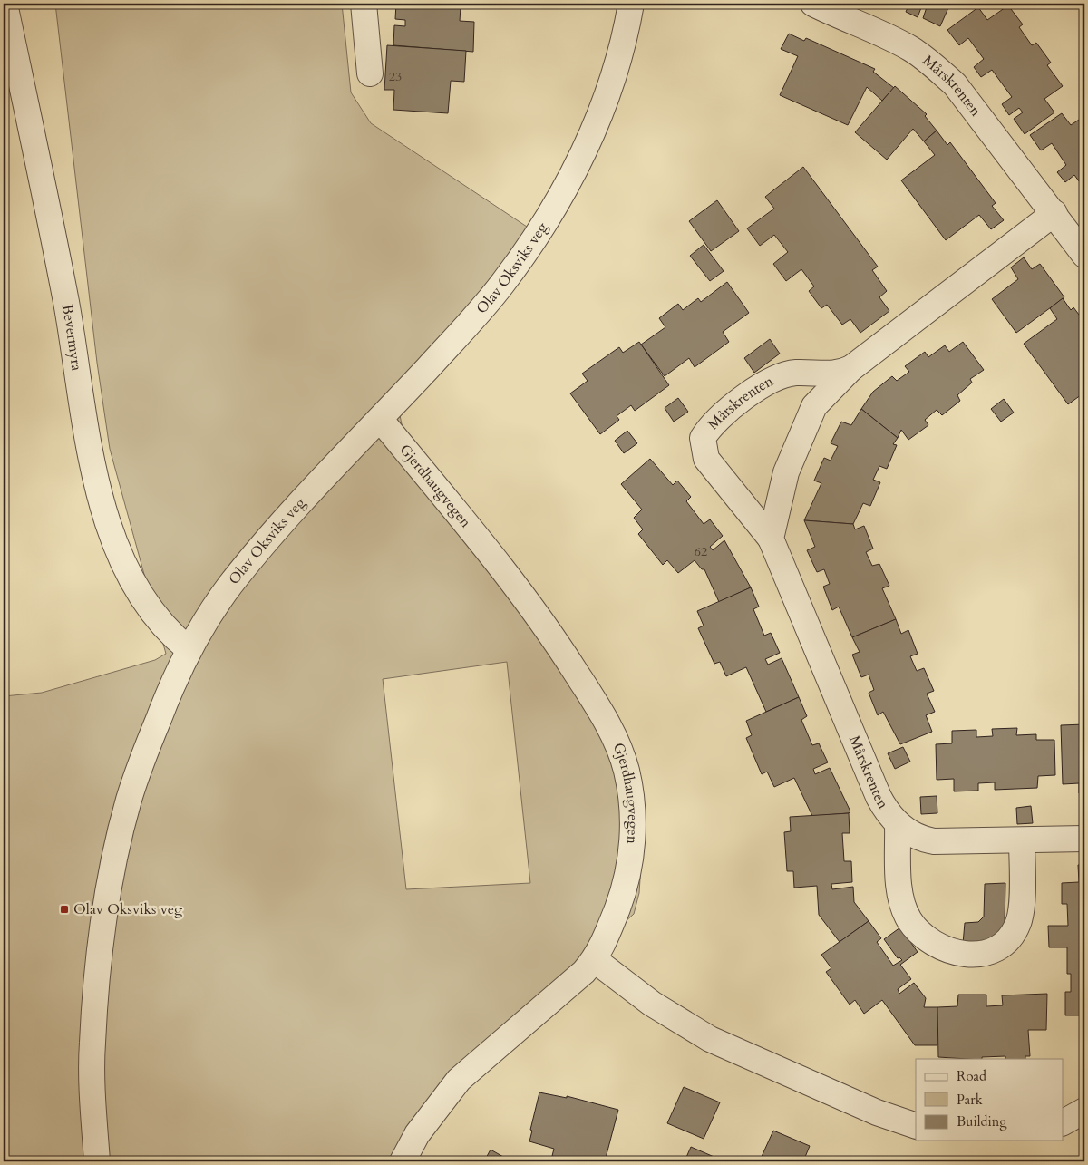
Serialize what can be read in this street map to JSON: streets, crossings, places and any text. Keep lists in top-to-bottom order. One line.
{"streets":{"street":["Mårskrenten","Olav Oksviks veg","Bevermyra","Gjerdhaugvegen"]},"crossings":[["Olav Oksviks veg","Bevermyra"],["Olav Oksviks veg","Gjerdhaugvegen"]],"places":{"transit":["Olav Oksviks veg"]},"house_numbers":["23","62"],"legend":["Road","Park","Building"]}
